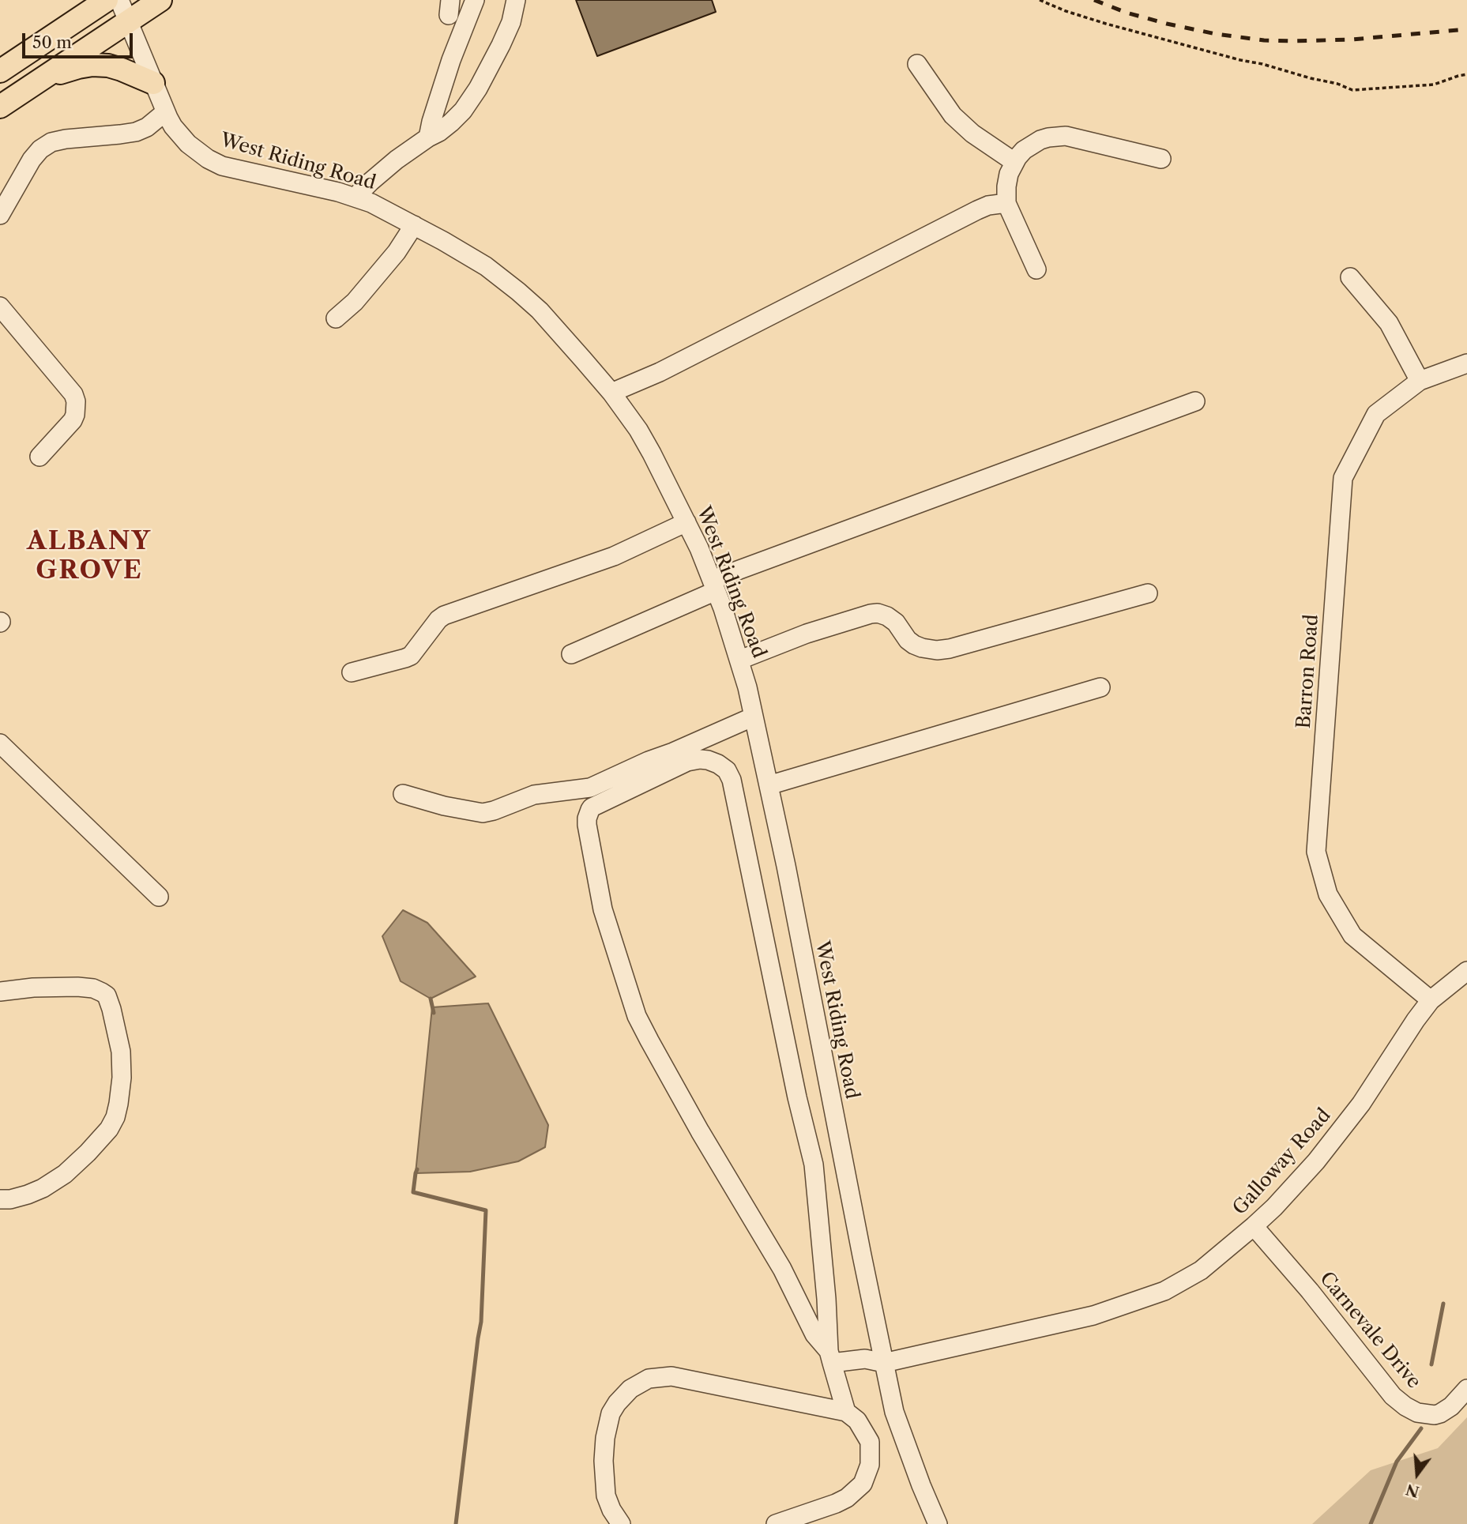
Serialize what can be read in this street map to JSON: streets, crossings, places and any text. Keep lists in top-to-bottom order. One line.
{"streets":{"street":["West Riding Road","Barron Road","Galloway Road","Carnevale Drive"]},"crossings":[["West Riding Road","Galloway Road"],["Barron Road","Galloway Road"],["Galloway Road","Carnevale Drive"]],"districts":["ALBANY GROVE"],"scale_bar":"50 m","north":"bottom"}
